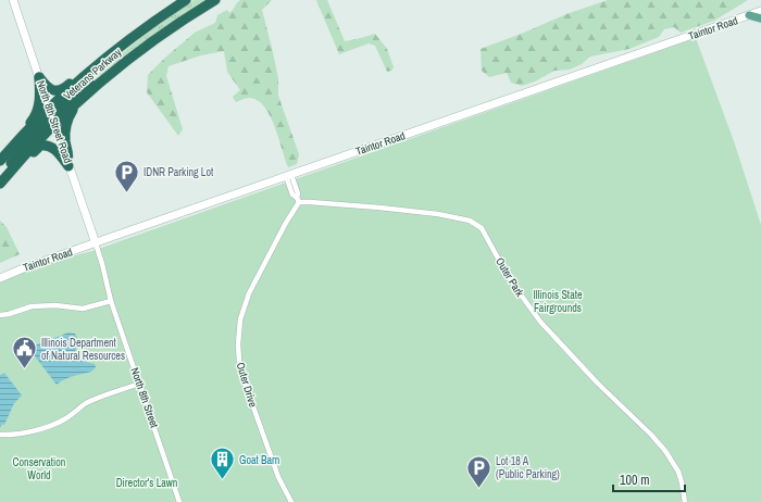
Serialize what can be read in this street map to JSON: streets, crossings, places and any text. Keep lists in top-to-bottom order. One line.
{"streets":{"highway":["Veterans Parkway"],"main road":["Taintor Road","North 8th Street Road"],"street":["Outer Park","Outer Drive","North 8th Street"]},"crossings":[["Taintor Road","North 8th Street Road"],["Taintor Road","North 8th Street"],["Veterans Parkway","North 8th Street Road"],["North 8th Street Road","North 8th Street"],["Outer Park","Outer Drive"]],"parks":["Illinois State Fairgrounds","Conservation World","Director's Lawn"],"places":{"parking":["IDNR Parking Lot","Lot 18 A (Public Parking)"],"public building":["Illinois Department of Natural Resources"],"building":["Goat Barn"]},"scale_bar":"100 m"}
